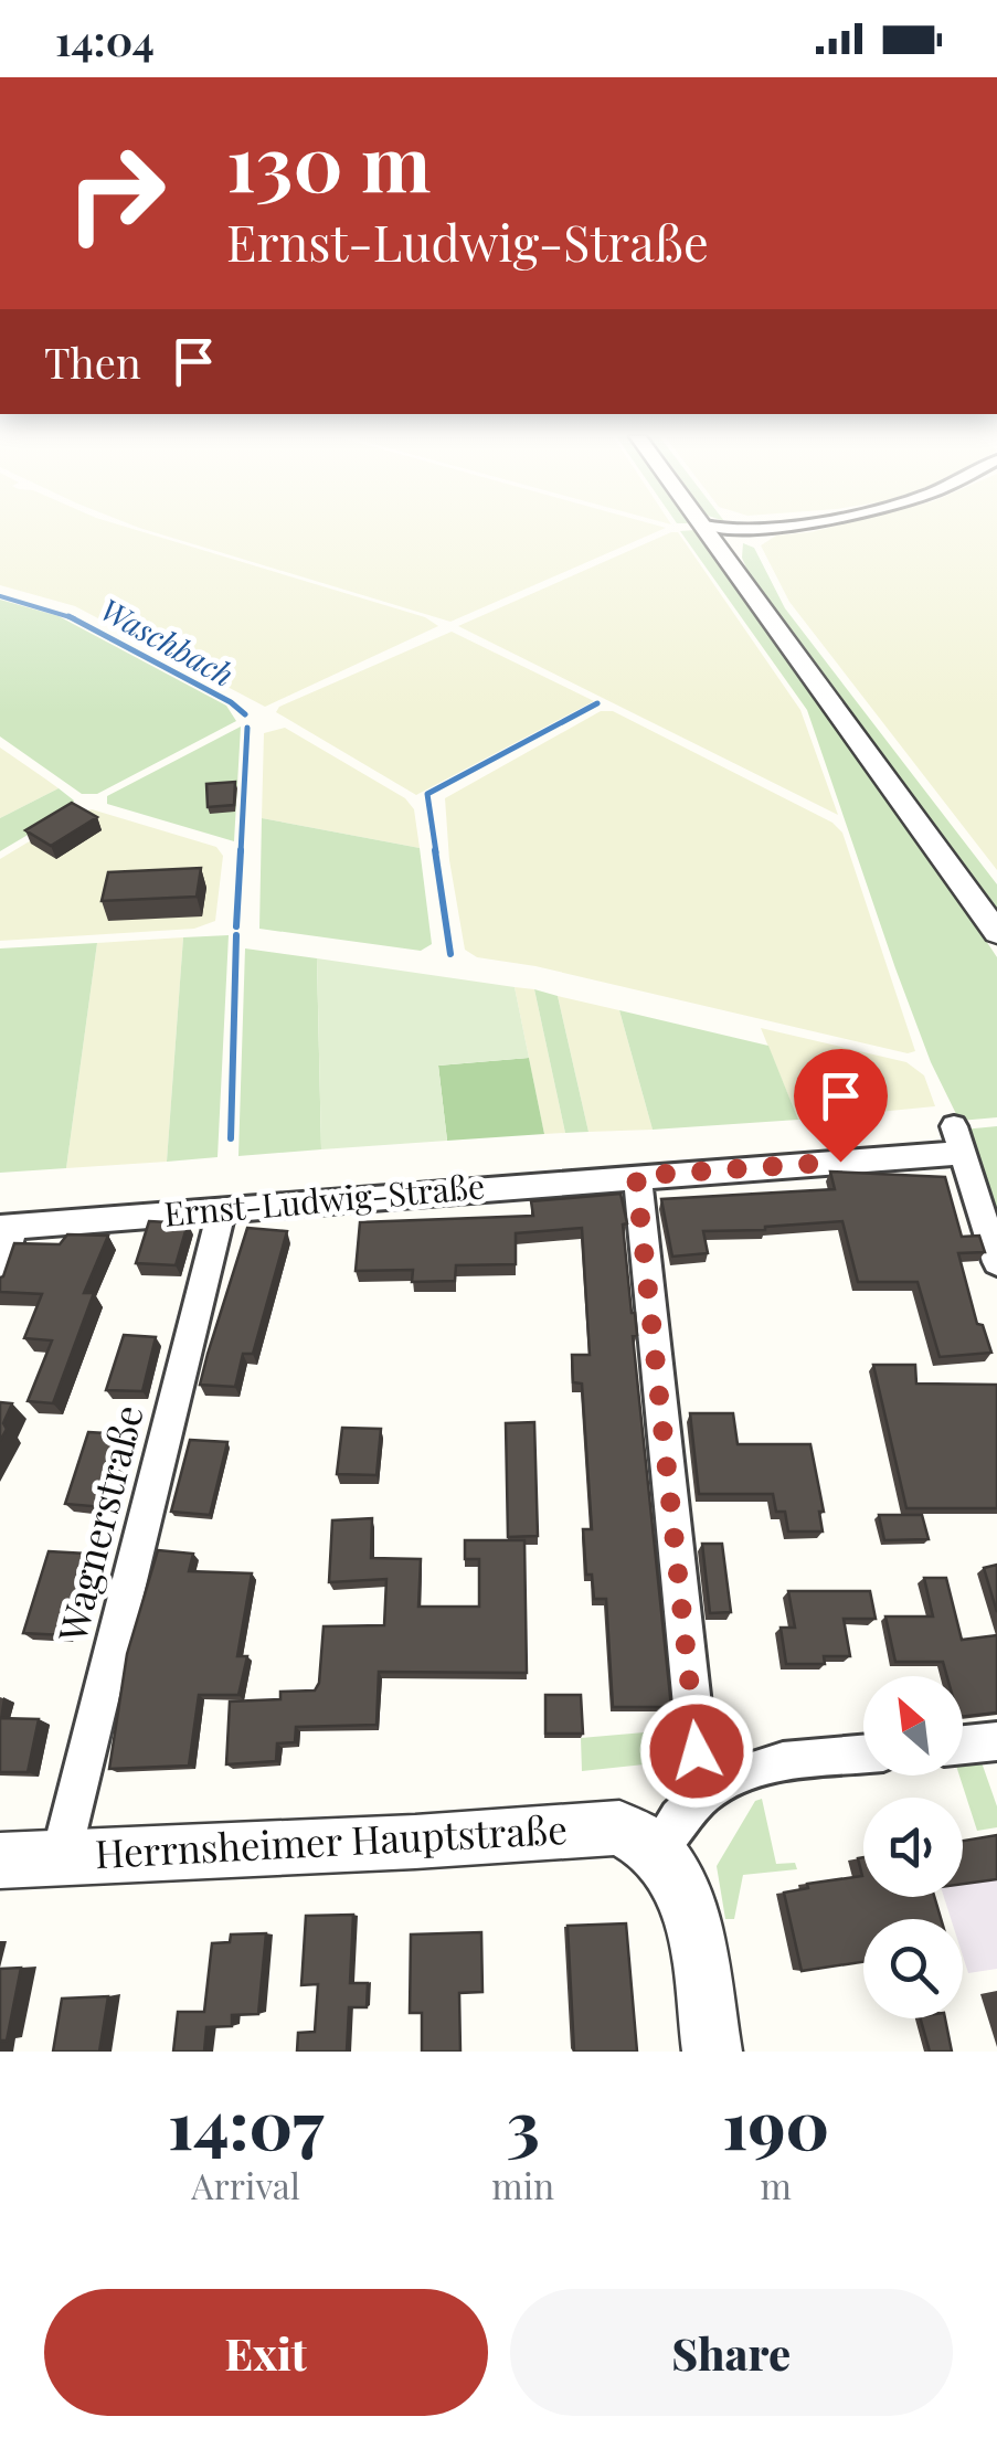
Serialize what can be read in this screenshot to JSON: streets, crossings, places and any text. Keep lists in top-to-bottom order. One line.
{"streets":{"street":["Ernst-Ludwig-Straße","Wagnerstraße","Herrnsheimer Hauptstraße"]},"crossings":[["Ernst-Ludwig-Straße","Wagnerstraße"],["Wagnerstraße","Herrnsheimer Hauptstraße"]],"water":["Waschbach"],"north":"top left","page":{"status":"14:04","turn":["130 m","Ernst-Ludwig-Straße"],"then":"Then","eta":["14:07","Arrival","3","min","190","m"],"buttons":["Exit","Share"]}}
